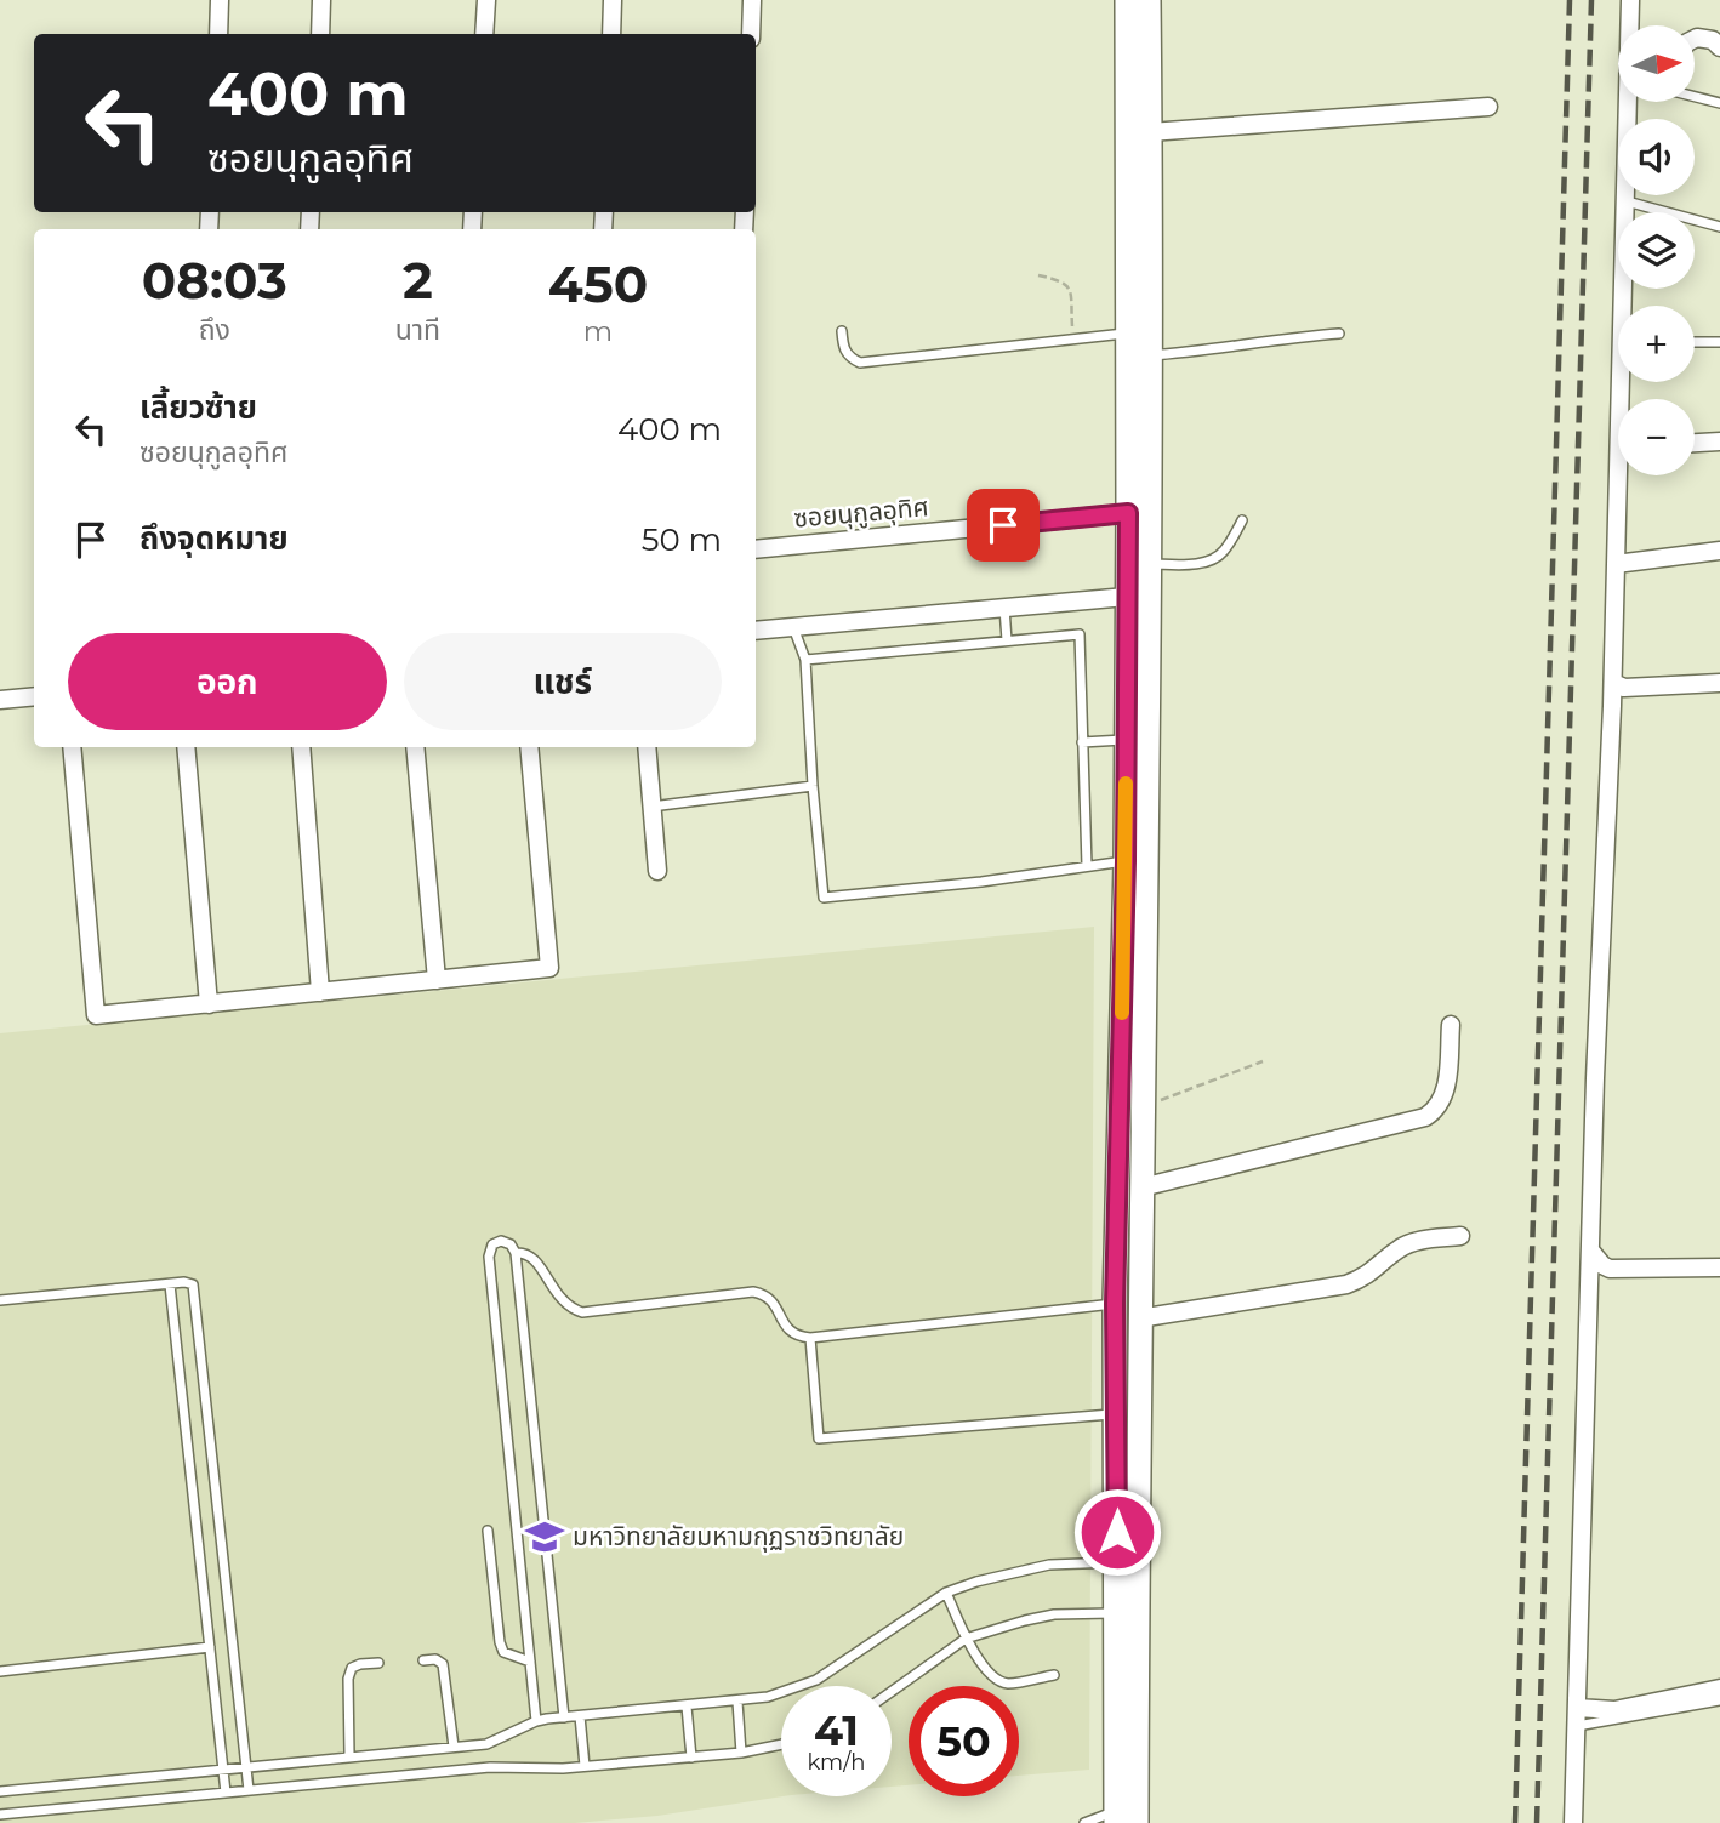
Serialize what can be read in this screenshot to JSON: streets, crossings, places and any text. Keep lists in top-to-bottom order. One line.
{"streets":{"street":["ซอยนุกูลอุทิศ"]},"places":{"school or university":["มหาวิทยาลัยมหามกุฏราชวิทยาลัย"]},"north":"right","page":{"map_buttons":["+","−"],"turn":["400 m","ซอยนุกูลอุทิศ"],"eta":["08:03","ถึง","2","นาที","450","m"],"list":[{"name":"เลี้ยวซ้าย","note":"ซอยนุกูลอุทิศ","value":"400 m"},{"name":"ถึงจุดหมาย","value":"50 m"}],"buttons":["ออก","แชร์"],"speed":"41 km/h","limit":"50"}}
